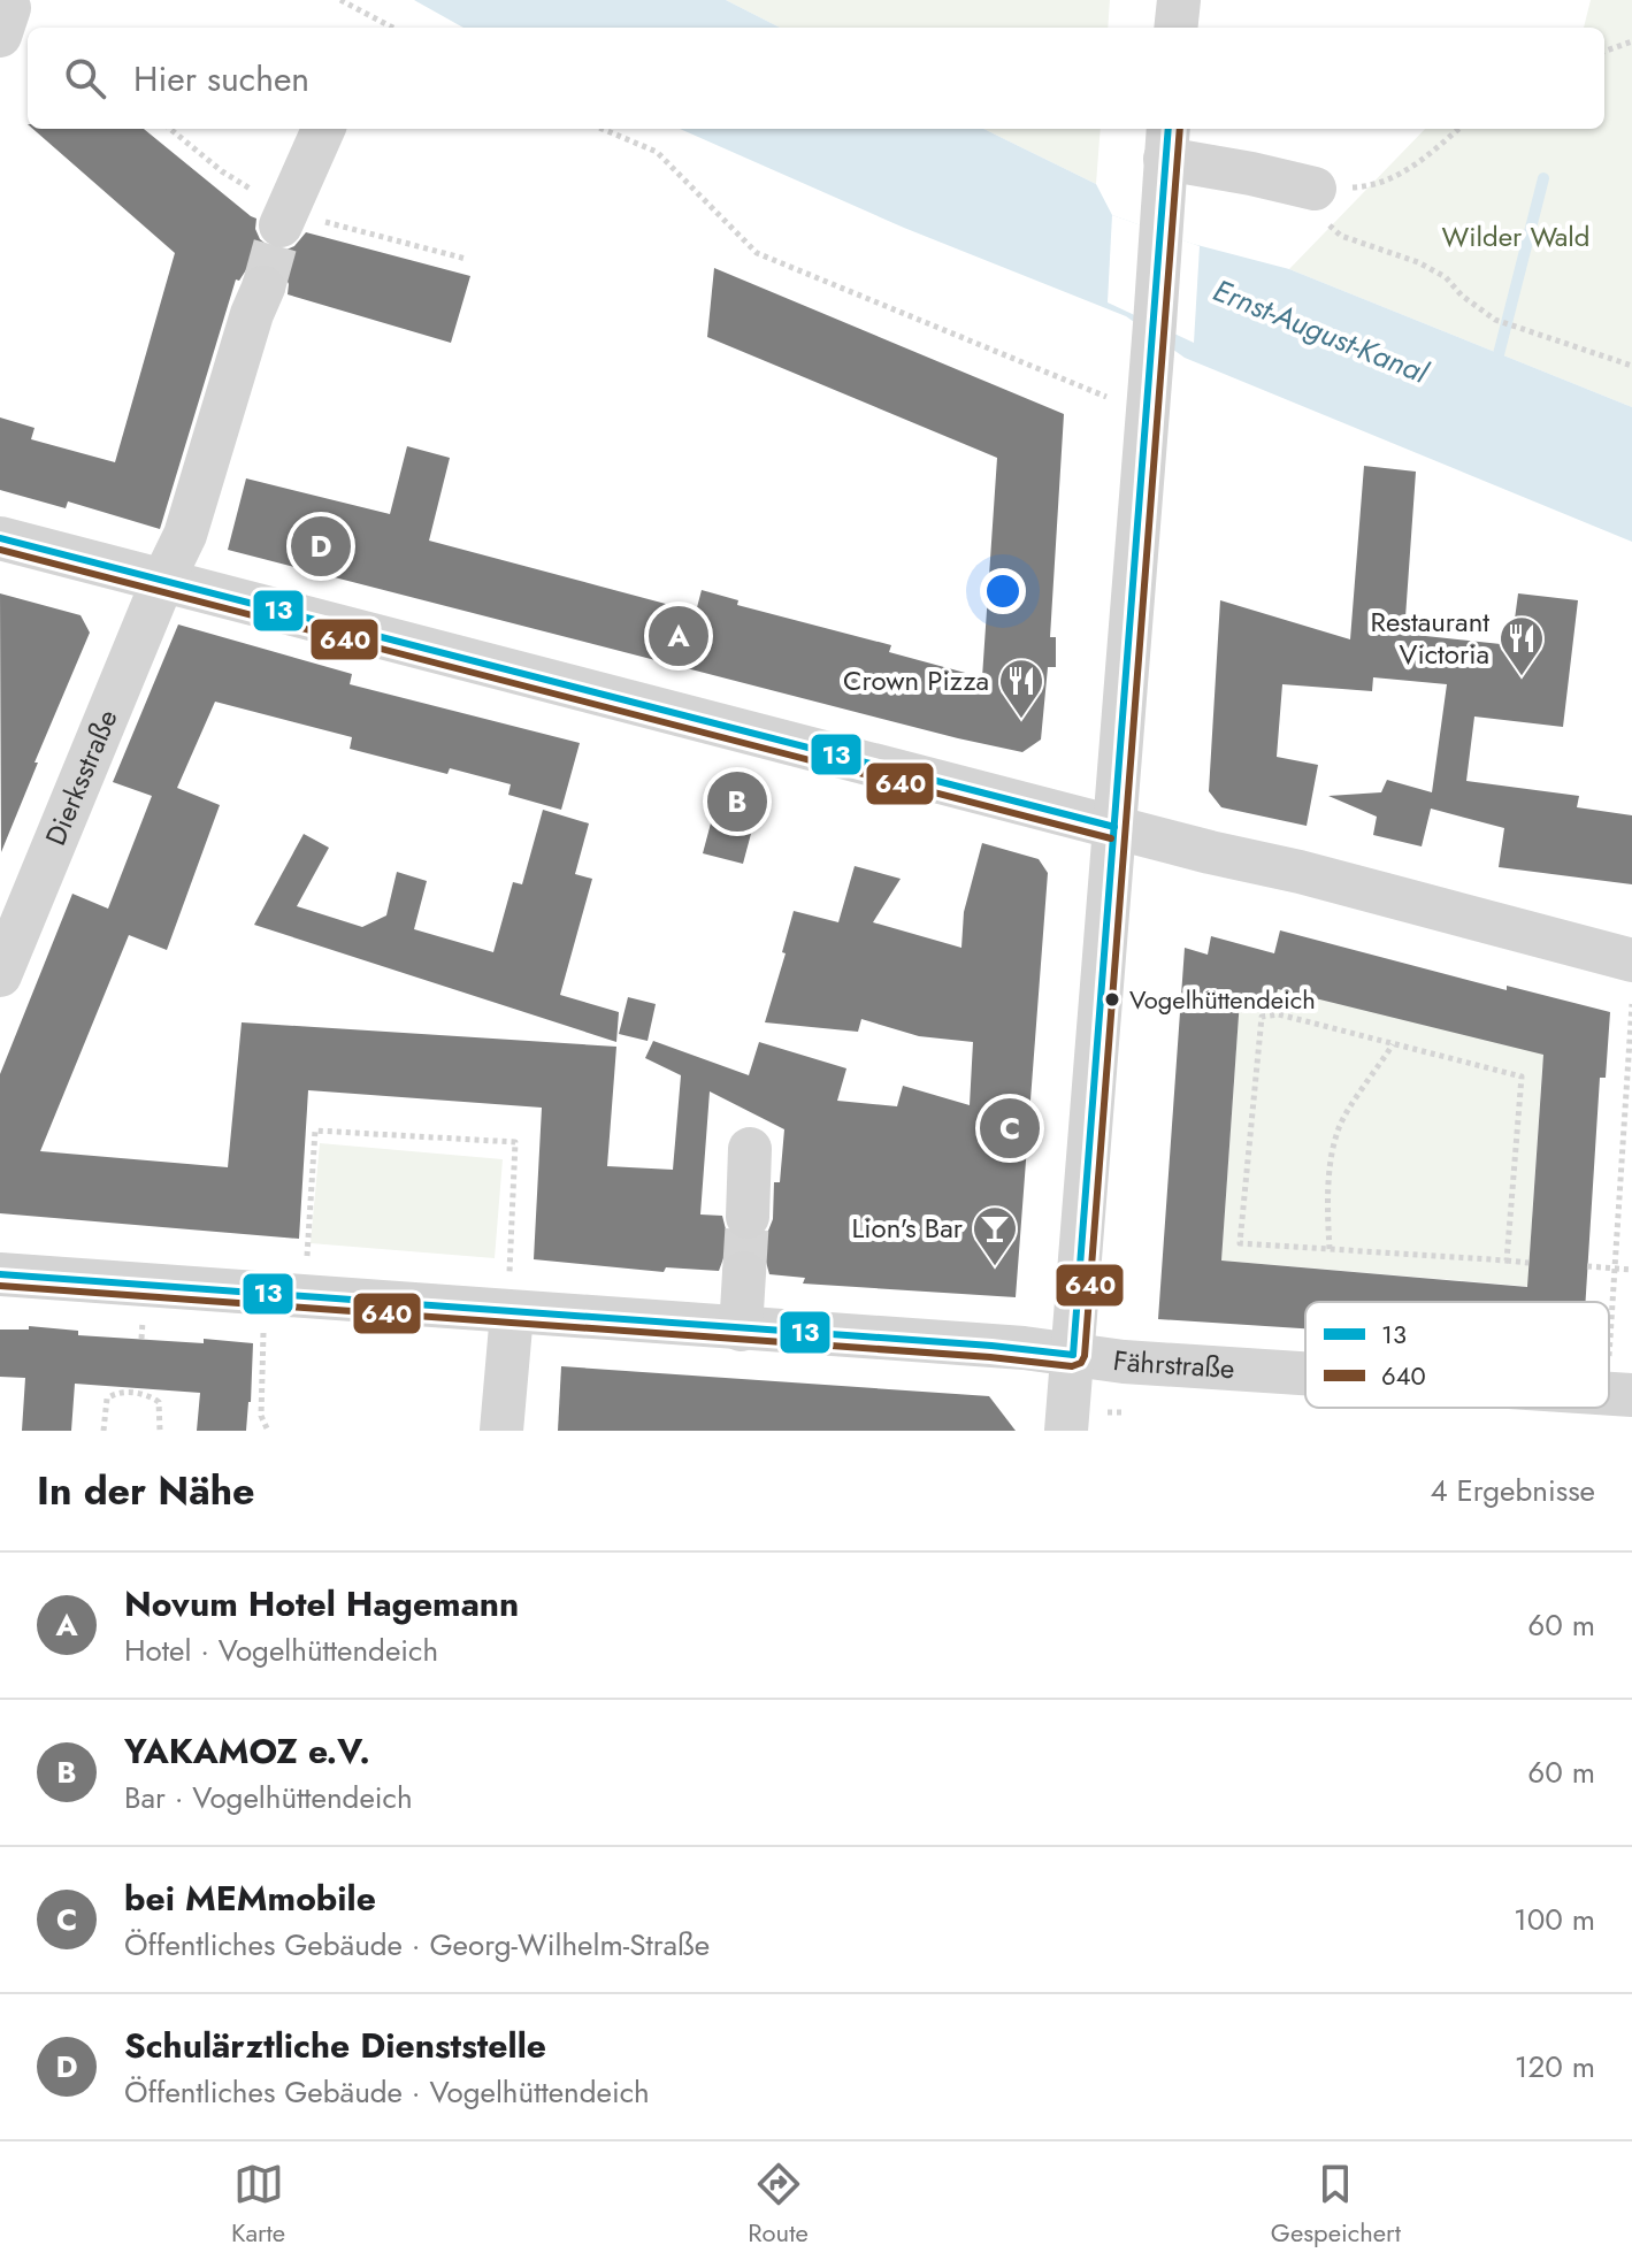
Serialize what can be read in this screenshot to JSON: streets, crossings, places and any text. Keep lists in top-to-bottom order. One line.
{"streets":{"street":["Dierksstraße","Fährstraße"]},"water":["Ernst-August-Kanal"],"parks":["Wilder Wald"],"places":{"restaurant":["Restaurant Victoria","Crown Pizza"],"other":["Vogelhüttendeich"],"bar":["Lion's Bar"]},"lines":["transit line 13","transit line 640"],"legend":["13","640"],"page":{"search":"Hier suchen","pins":["D","A","B","C"],"heading":["In der Nähe","4 Ergebnisse"],"list":[{"mark":"A","name":"Novum Hotel Hagemann","note":"Hotel · Vogelhüttendeich","value":"60 m"},{"mark":"B","name":"YAKAMOZ e.V.","note":"Bar · Vogelhüttendeich","value":"60 m"},{"mark":"C","name":"bei MEMmobile","note":"Öffentliches Gebäude · Georg-Wilhelm-Straße","value":"100 m"},{"mark":"D","name":"Schulärztliche Dienststelle","note":"Öffentliches Gebäude · Vogelhüttendeich","value":"120 m"}],"nav":["Karte","Route","Gespeichert"]}}
